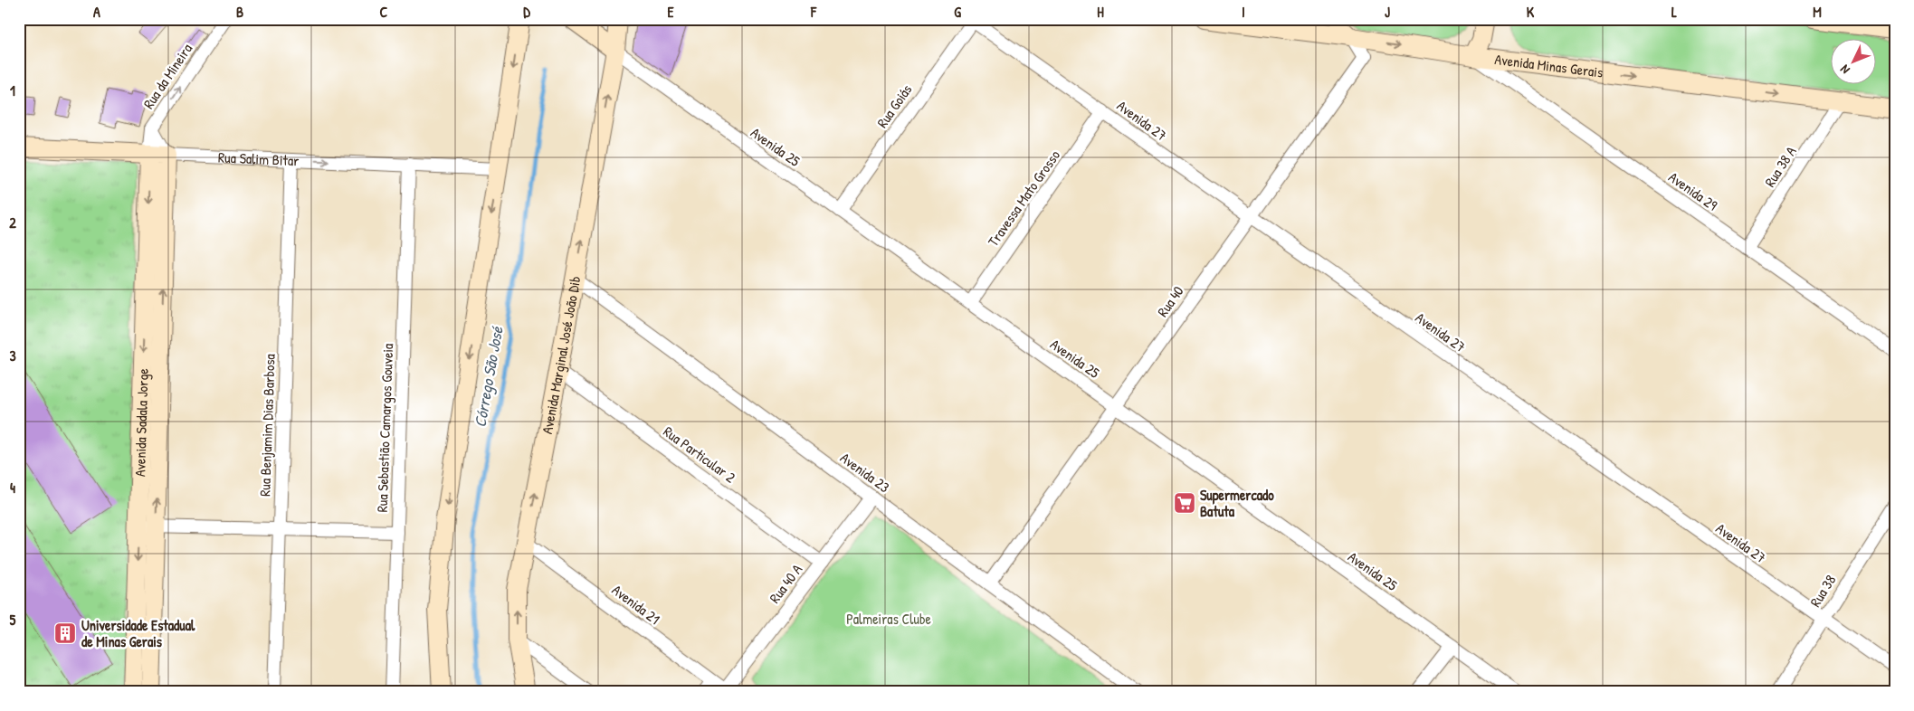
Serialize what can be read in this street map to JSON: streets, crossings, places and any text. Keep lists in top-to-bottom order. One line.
{"streets":{"main road":["Avenida Minas Gerais","Rua Salim Bitar","Avenida Marginal José João Dib","Avenida Sadala Jorge"],"street":["Rua da Mineira","Rua Goiás","Avenida 27","Avenida 25","Rua 38 A","Avenida 29","Travessa Mato Grosso","Rua 40","Rua Benjamim Dias Barbosa","Rua Sebastião Camargos Gouveia","Rua Particular 2","Avenida 23","Rua 40 A","Rua 38","Avenida 21"]},"crossings":[["Avenida Minas Gerais","Rua 38 A"],["Avenida Minas Gerais","Avenida 29"],["Avenida Minas Gerais","Rua 40"],["Rua da Mineira","Rua Salim Bitar"],["Rua da Mineira","Avenida Sadala Jorge"],["Rua Goiás","Avenida 27"],["Rua Goiás","Avenida 25"],["Avenida 27","Travessa Mato Grosso"],["Avenida 27","Rua 40"],["Avenida 27","Rua 38"],["Avenida 25","Travessa Mato Grosso"],["Avenida 25","Rua 40"],["Avenida 25","Avenida Marginal José João Dib"],["Rua Salim Bitar","Avenida Sadala Jorge"],["Rua Salim Bitar","Rua Benjamim Dias Barbosa"],["Rua Salim Bitar","Rua Sebastião Camargos Gouveia"],["Rua 38 A","Avenida 29"],["Rua 40","Avenida 23"],["Avenida Marginal José João Dib","Rua Particular 2"],["Avenida Marginal José João Dib","Avenida 23"],["Avenida Marginal José João Dib","Avenida 21"],["Rua Particular 2","Rua 40 A"],["Avenida 23","Rua 40 A"],["Rua 40 A","Avenida 21"]],"one_way":["Avenida Minas Gerais","Rua da Mineira"],"water":["Córrego São José"],"parks":["Palmeiras Clube"],"places":{"supermarket":["Supermercado Batuta"],"building":["Universidade Estadual de Minas Gerais"]},"north":"bottom left","grid":{"columns":["A","B","C","D","E","F","G","H","I","J","K","L","M"],"rows":["1","2","3","4","5"]}}
